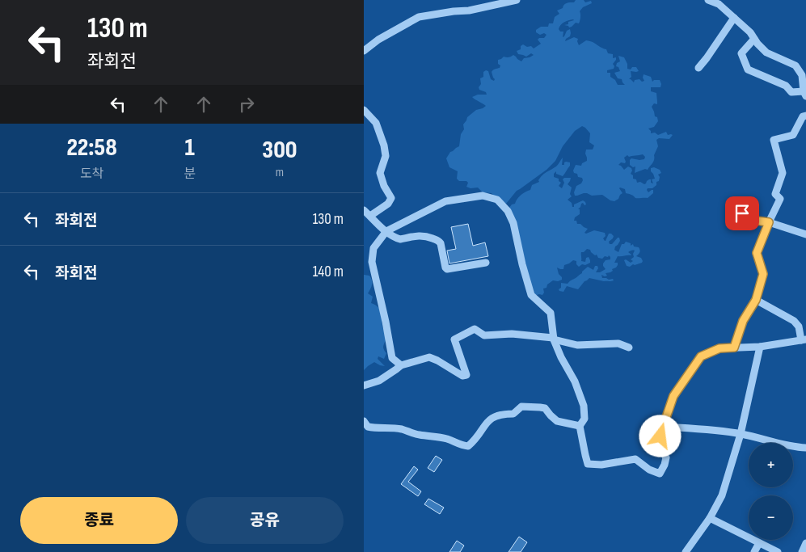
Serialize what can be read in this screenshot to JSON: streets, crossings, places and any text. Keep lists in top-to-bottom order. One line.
{"page":{"turn":["130 m","좌회전"],"eta":["22:58","도착","1","분","300","m"],"list":[{"name":"좌회전","value":"130 m"},{"name":"좌회전","value":"140 m"}],"map_buttons":["+","−"],"buttons":["종료","공유"]}}
